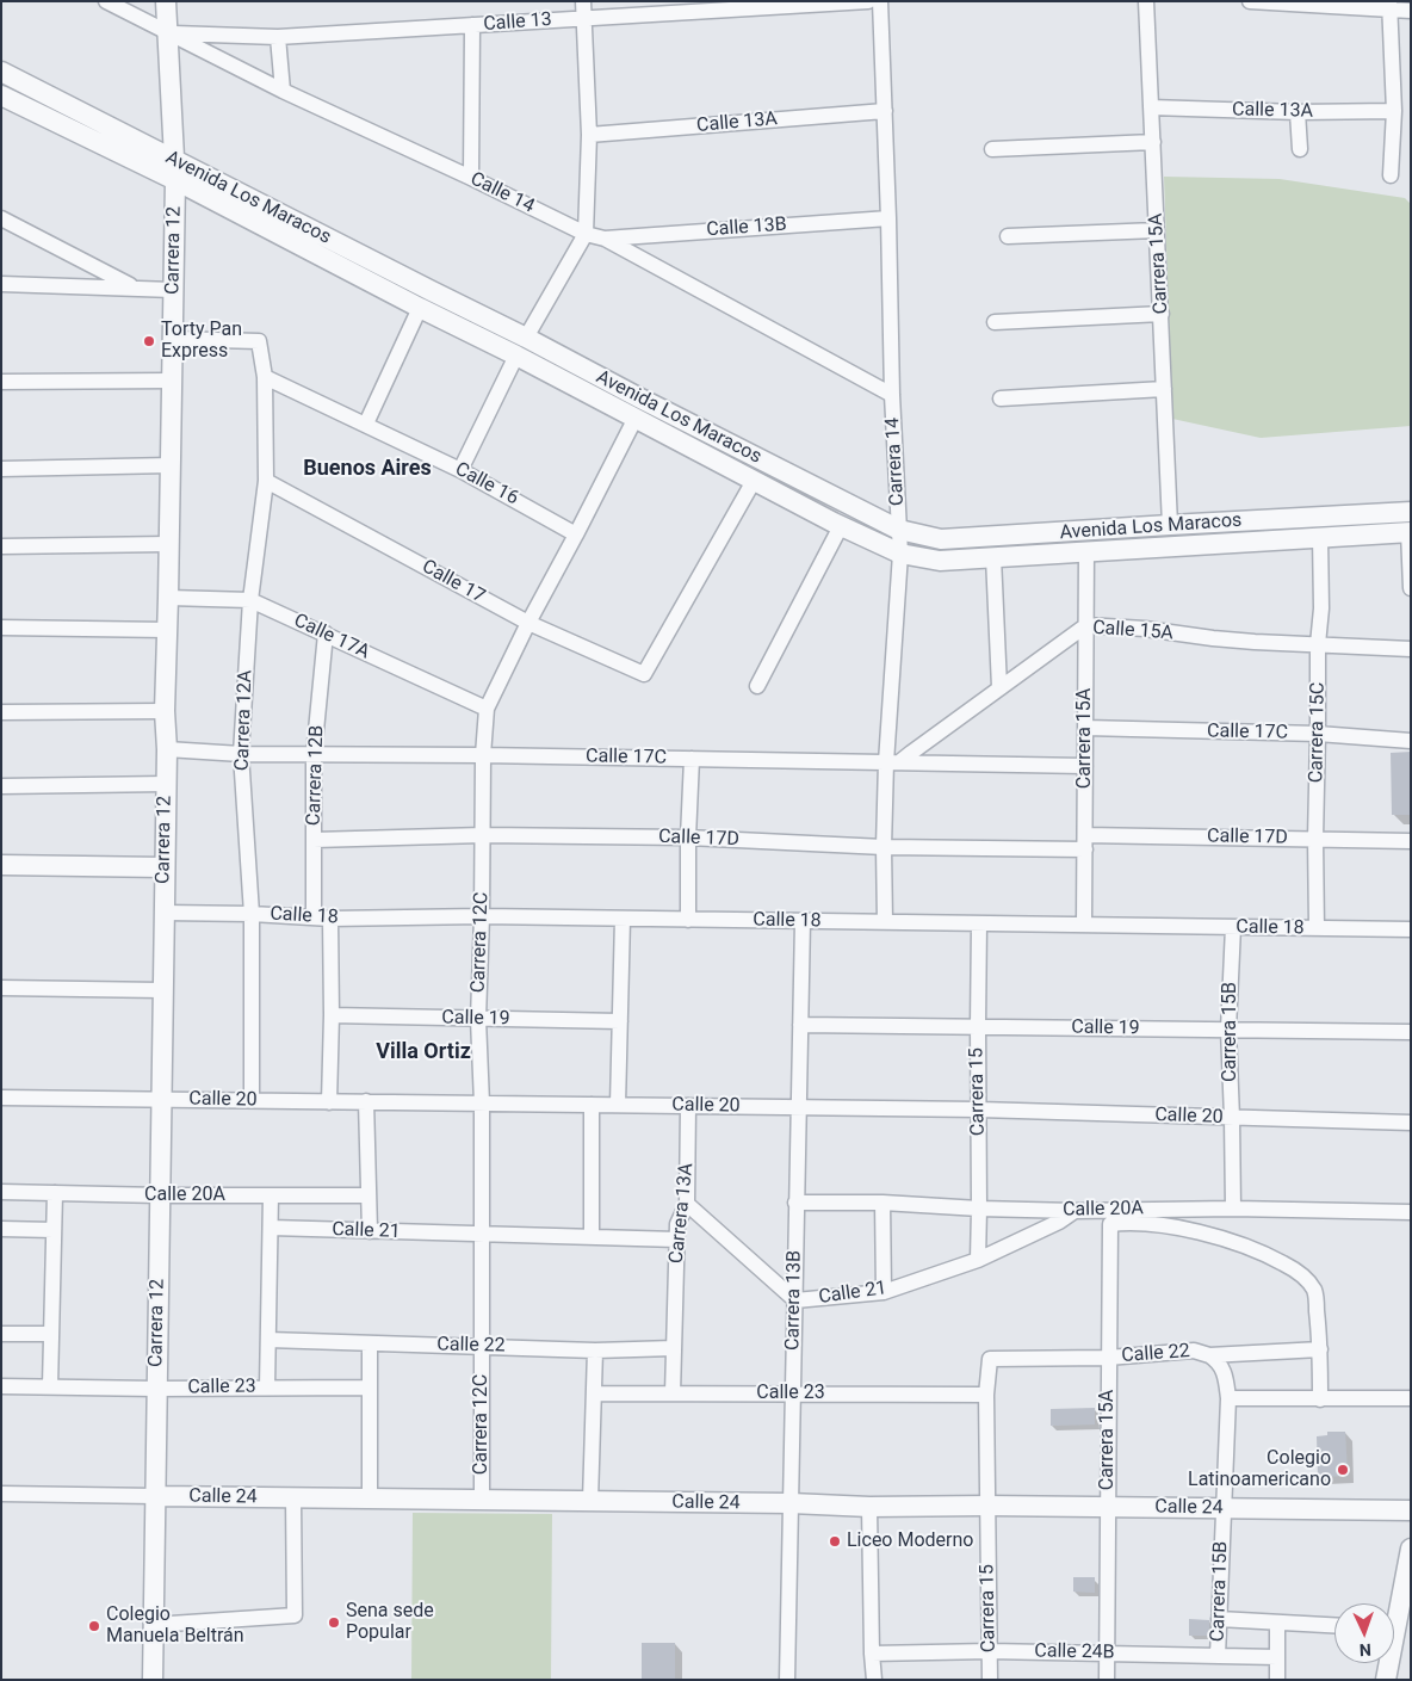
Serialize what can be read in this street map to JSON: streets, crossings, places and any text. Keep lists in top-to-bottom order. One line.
{"streets":{"street":["Calle 13","Calle 13A","Calle 14","Avenida Los Maracos","Calle 13B","Carrera 12","Carrera 15A","Carrera 14","Calle 16","Calle 17","Calle 15A","Calle 17A","Carrera 12A","Calle 17C","Carrera 15C","Carrera 12B","Calle 17D","Calle 18","Carrera 12C","Calle 19","Carrera 15B","Carrera 15","Calle 20","Calle 20A","Carrera 13A","Calle 21","Carrera 13B","Calle 22","Calle 23","Calle 24","Calle 24B"]},"crossings":[["Calle 13","Calle 14"],["Calle 13","Carrera 12"],["Calle 13A","Carrera 15A"],["Calle 13A","Carrera 14"],["Calle 14","Calle 13B"],["Calle 14","Carrera 12"],["Calle 14","Carrera 14"],["Avenida Los Maracos","Carrera 12"],["Avenida Los Maracos","Carrera 15A"],["Avenida Los Maracos","Carrera 14"],["Avenida Los Maracos","Calle 17"],["Avenida Los Maracos","Carrera 15C"],["Avenida Los Maracos","Carrera 12C"],["Calle 13B","Carrera 14"],["Carrera 12","Calle 17A"],["Carrera 12","Carrera 12A"],["Carrera 12","Calle 17C"],["Carrera 12","Calle 18"],["Carrera 12","Calle 20"],["Carrera 12","Calle 20A"],["Carrera 12","Calle 23"],["Carrera 12","Calle 24"],["Carrera 15A","Calle 15A"],["Carrera 15A","Calle 17C"],["Carrera 15A","Calle 17D"],["Carrera 15A","Calle 18"],["Carrera 15A","Calle 22"],["Carrera 15A","Calle 24"],["Carrera 15A","Calle 24B"],["Carrera 14","Calle 15A"],["Carrera 14","Calle 17C"],["Carrera 14","Calle 17D"],["Carrera 14","Calle 18"],["Calle 16","Carrera 12A"],["Calle 16","Carrera 12C"],["Calle 17","Carrera 12A"],["Calle 17","Carrera 12C"],["Calle 15A","Calle 17C"],["Calle 15A","Carrera 15C"],["Calle 17A","Carrera 12A"],["Calle 17A","Carrera 12B"],["Calle 17A","Carrera 12C"],["Carrera 12A","Calle 17C"],["Carrera 12A","Calle 18"],["Carrera 12A","Calle 20"],["Calle 17C","Carrera 15C"],["Calle 17C","Carrera 12B"],["Calle 17C","Carrera 12C"],["Carrera 15C","Calle 17D"],["Carrera 15C","Calle 18"],["Carrera 12B","Calle 17D"],["Carrera 12B","Calle 18"],["Calle 17D","Carrera 12C"],["Calle 18","Carrera 12C"],["Calle 18","Carrera 15B"],["Calle 18","Carrera 15"],["Calle 18","Carrera 13B"],["Carrera 12C","Calle 19"],["Carrera 12C","Calle 20"],["Carrera 12C","Calle 21"],["Carrera 12C","Calle 22"],["Carrera 12C","Calle 24"],["Calle 19","Carrera 15B"],["Calle 19","Carrera 15"],["Calle 19","Carrera 13B"],["Carrera 15B","Calle 20"],["Carrera 15B","Calle 20A"],["Carrera 15B","Calle 22"],["Carrera 15B","Calle 24"],["Carrera 15B","Calle 24B"],["Carrera 15","Calle 20"],["Carrera 15","Calle 20A"],["Carrera 15","Calle 21"],["Carrera 15","Calle 22"],["Carrera 15","Calle 23"],["Carrera 15","Calle 24"],["Carrera 15","Calle 24B"],["Calle 20","Carrera 13A"],["Calle 20","Carrera 13B"],["Calle 20A","Calle 21"],["Calle 20A","Carrera 13B"],["Carrera 13A","Calle 21"],["Carrera 13A","Calle 22"],["Carrera 13A","Calle 23"],["Calle 21","Carrera 13B"],["Carrera 13B","Calle 23"],["Carrera 13B","Calle 24"]],"districts":["Buenos Aires","Villa Ortiz"],"places":["Torty Pan Express","Colegio Latinoamericano","Liceo Moderno","Sena sede Popular","Colegio Manuela Beltrán"],"north":"bottom"}
